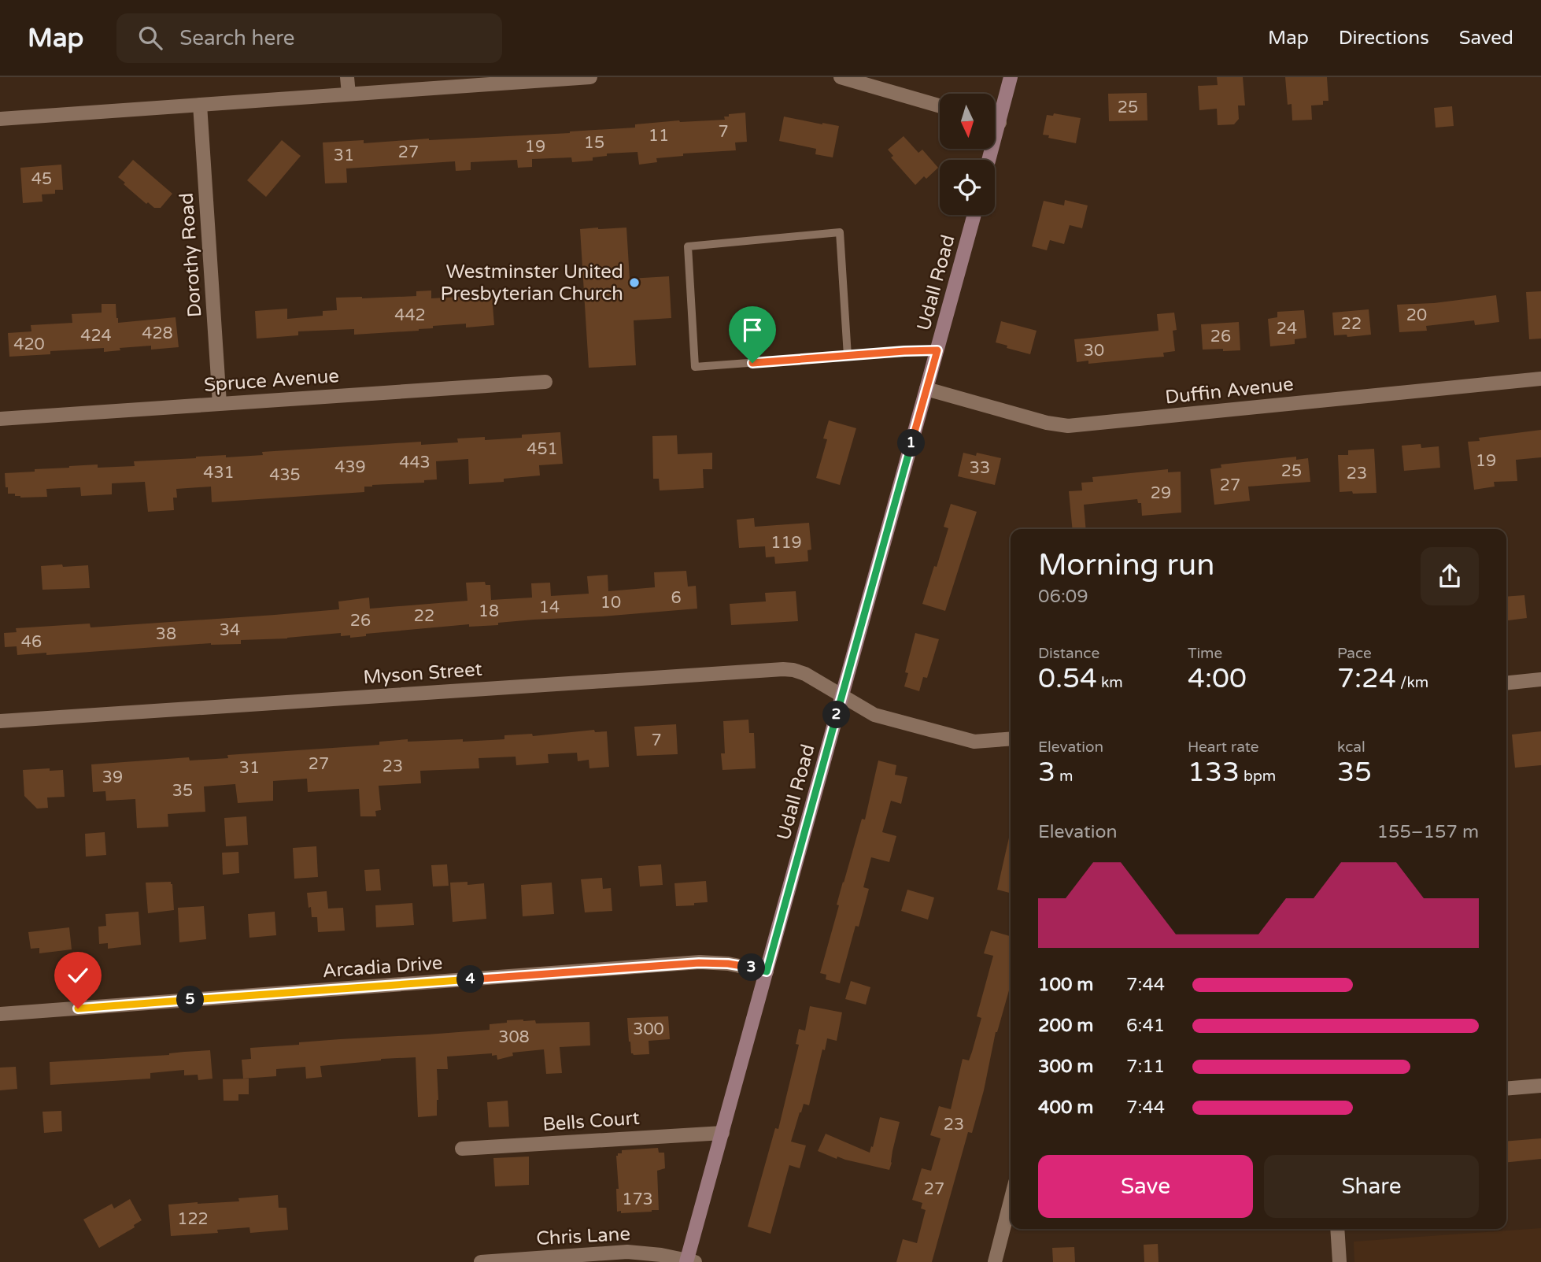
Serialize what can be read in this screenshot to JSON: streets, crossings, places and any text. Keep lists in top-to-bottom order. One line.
{"streets":{"main road":["Udall Road"],"street":["Dorothy Road","Spruce Avenue","Duffin Avenue","Myson Street","Arcadia Drive","Bells Court","Chris Lane"]},"crossings":[["Dorothy Road","Spruce Avenue"],["Udall Road","Duffin Avenue"],["Udall Road","Myson Street"],["Udall Road","Arcadia Drive"],["Udall Road","Bells Court"],["Udall Road","Chris Lane"]],"places":["Westminster United Presbyterian Church"],"house_numbers":["25","7","11","15","19","27","31","45","442","20","22","24","428","424","26","420","30","451","19","443","439","33","25","431","23","435","27","29","119","6","10","14","18","22","26","34","38","46","7","27","23","31","39","35","300","308","23","27","173","122"],"north":"bottom","page":{"header":"Map","search":"Search here","nav":["Map","Directions","Saved"],"pins":["1","2","3","4","5"],"heading":["Morning run","06:09"],"stats":[["Distance","0.54 km"],["Time","4:00"],["Pace","7:24 /km"],["Elevation","3 m"],["Heart rate","133 bpm"],["kcal","35"]],"chart":["Elevation","155–157 m"],"list":[{"name":"100 m","note":"7:44"},{"name":"200 m","note":"6:41"},{"name":"300 m","note":"7:11"},{"name":"400 m","note":"7:44"}],"buttons":["Save","Share"]}}
